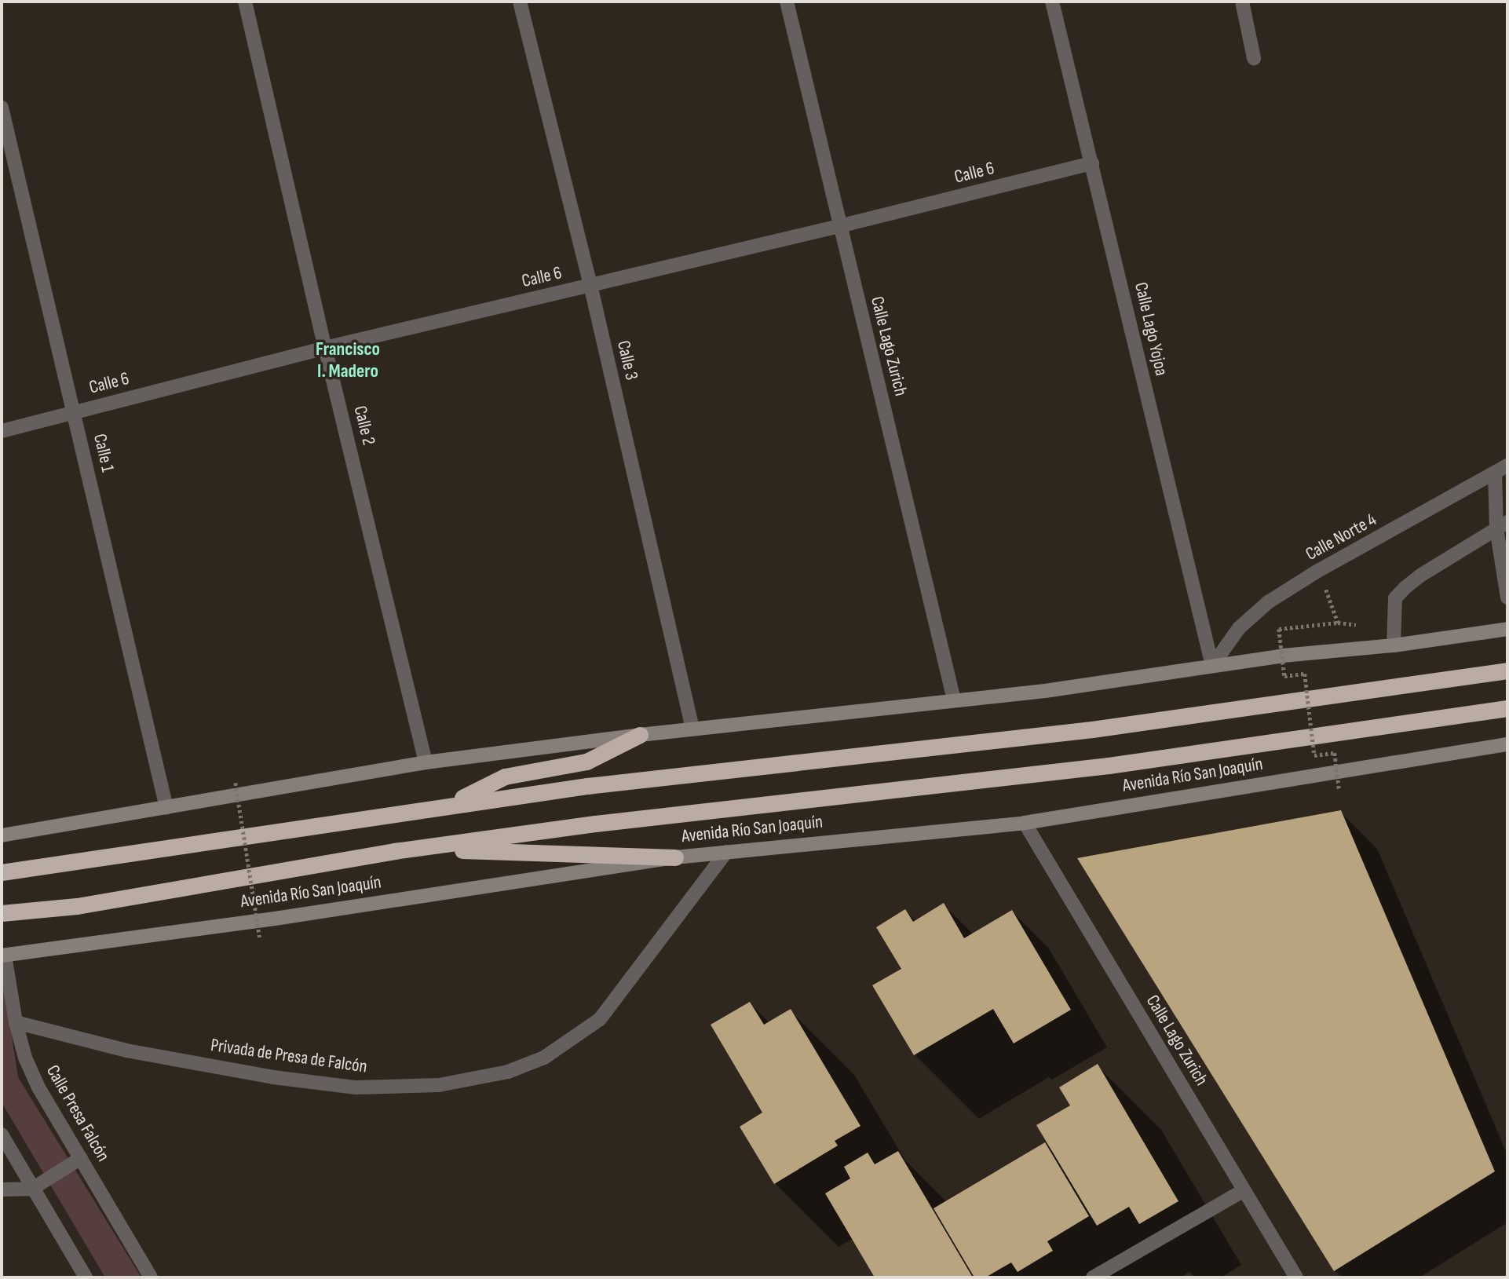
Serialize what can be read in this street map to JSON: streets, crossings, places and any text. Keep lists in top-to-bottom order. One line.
{"streets":{"highway":["Avenida Río San Joaquín"],"street":["Calle 6","Calle Lago Yojoa","Calle Lago Zurich","Calle 3","Calle 2","Calle 1","Calle Norte 4","Privada de Presa de Falcón","Calle Presa Falcón"]},"crossings":[["Calle 6","Calle Lago Yojoa"],["Calle 6","Calle Lago Zurich"],["Calle 6","Calle 3"],["Calle 6","Calle 2"],["Calle 6","Calle 1"],["Calle Lago Yojoa","Calle Norte 4"],["Calle Lago Zurich","Avenida Río San Joaquín"],["Avenida Río San Joaquín","Privada de Presa de Falcón"],["Avenida Río San Joaquín","Calle Presa Falcón"],["Privada de Presa de Falcón","Calle Presa Falcón"]],"districts":["Francisco I. Madero"]}
